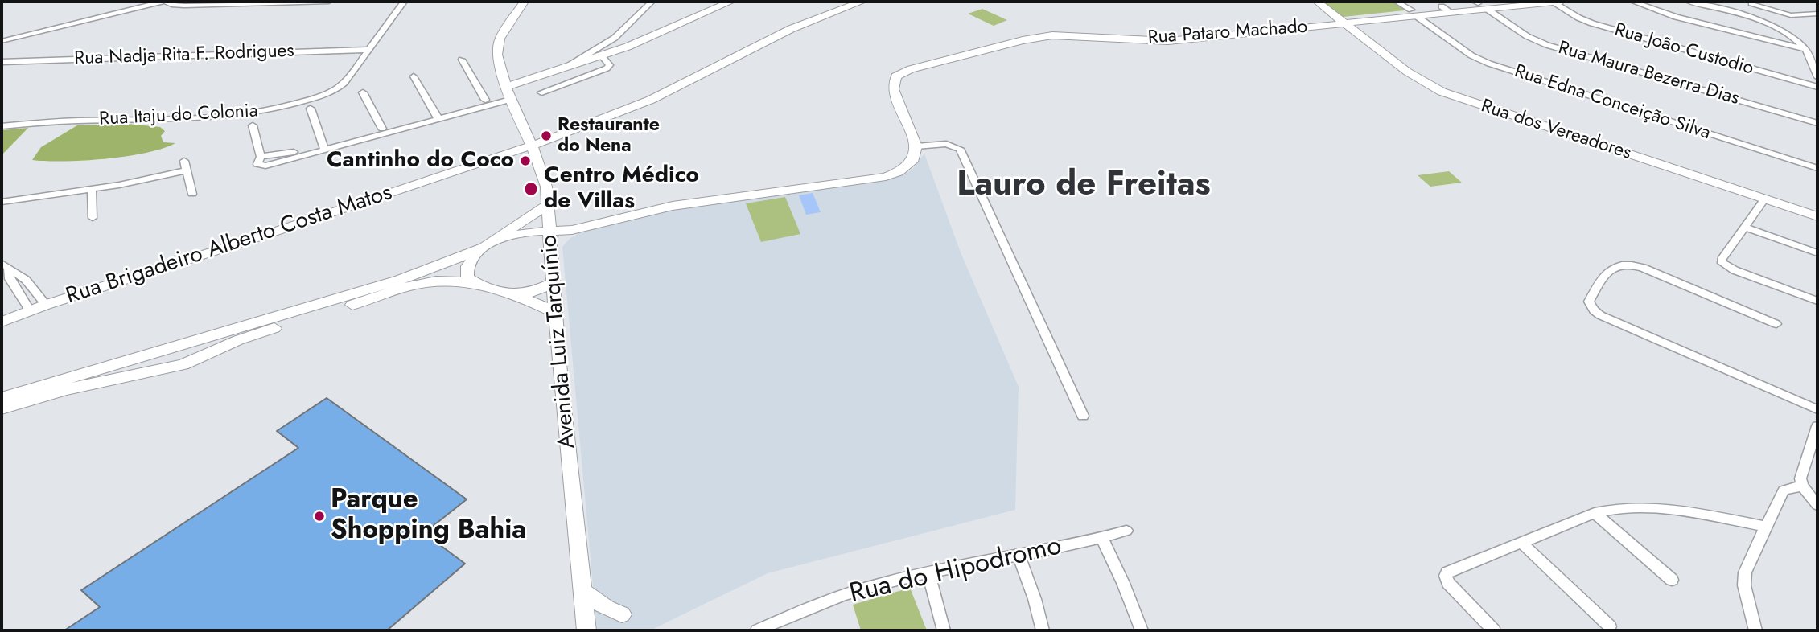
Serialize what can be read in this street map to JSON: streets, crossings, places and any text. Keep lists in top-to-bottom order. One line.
{"streets":{"street":["Rua Pataro Machado","Rua João Custodio","Rua Nadja Rita F. Rodrigues","Rua Maura Bezerra Dias","Rua Edna Conceição Silva","Rua Itaju do Colonia","Rua dos Vereadores","Rua Brigadeiro Alberto Costa Matos","Avenida Luiz Tarquínio","Rua do Hipodromo"]},"crossings":[["Rua Pataro Machado","Rua Edna Conceição Silva"],["Rua Pataro Machado","Rua dos Vereadores"],["Rua Nadja Rita F. Rodrigues","Rua Itaju do Colonia"],["Rua Brigadeiro Alberto Costa Matos","Avenida Luiz Tarquínio"]],"districts":["Lauro de Freitas"],"places":["Restaurante do Nena","Cantinho do Coco","Centro Médico de Villas","Parque Shopping Bahia"]}
